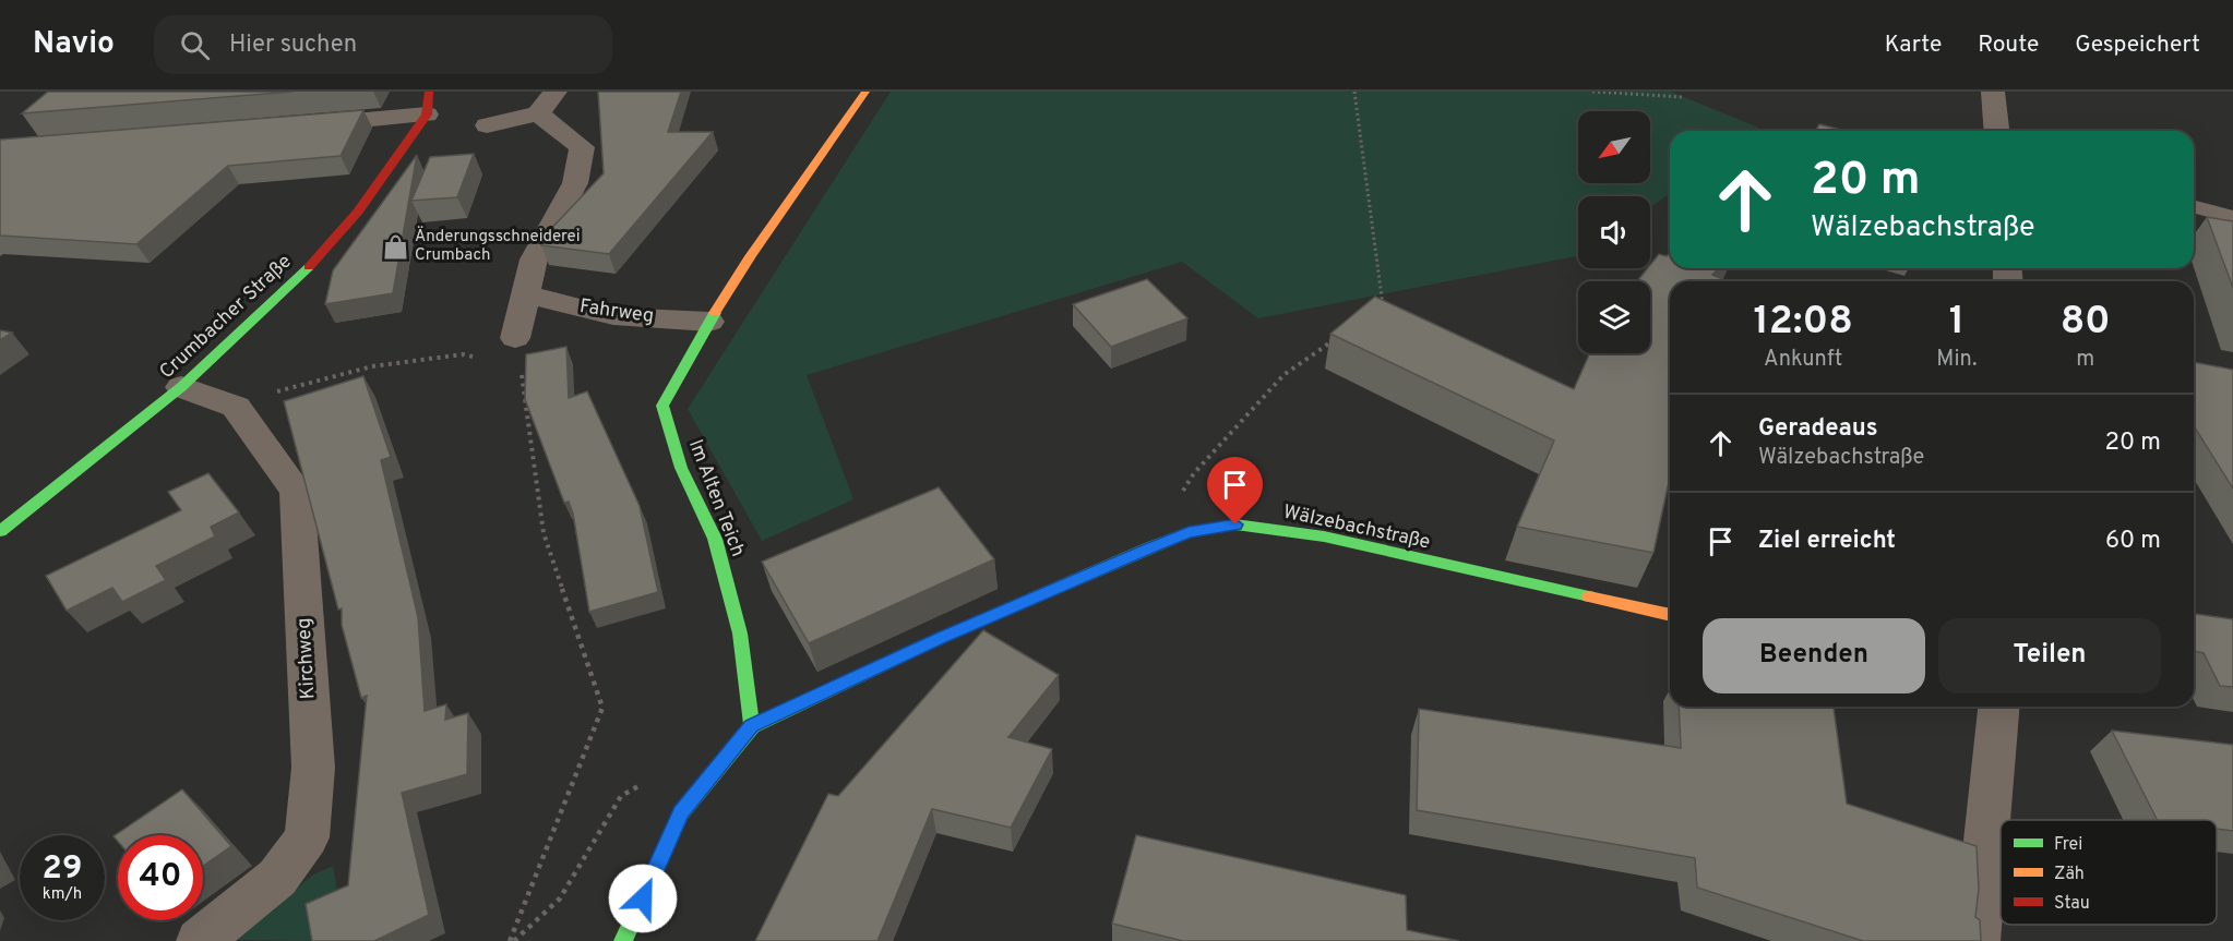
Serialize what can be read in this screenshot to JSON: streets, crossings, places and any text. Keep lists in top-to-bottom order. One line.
{"streets":{"street":["Fahrweg","Crumbacher Straße","Im Alten Teich","Wälzebachstraße","Kirchweg"]},"crossings":[["Fahrweg","Im Alten Teich"],["Im Alten Teich","Wälzebachstraße"]],"places":{"shop":["Änderungsschneiderei Crumbach"]},"legend":["Frei","Zäh","Stau"],"north":"bottom left","page":{"header":"Navio","search":"Hier suchen","nav":["Karte","Route","Gespeichert"],"turn":["20 m","Wälzebachstraße"],"eta":["12:08","Ankunft","1","Min.","80","m"],"list":[{"name":"Geradeaus","note":"Wälzebachstraße","value":"20 m"},{"name":"Ziel erreicht","value":"60 m"}],"buttons":["Beenden","Teilen"],"speed":"29 km/h","limit":"40"}}
